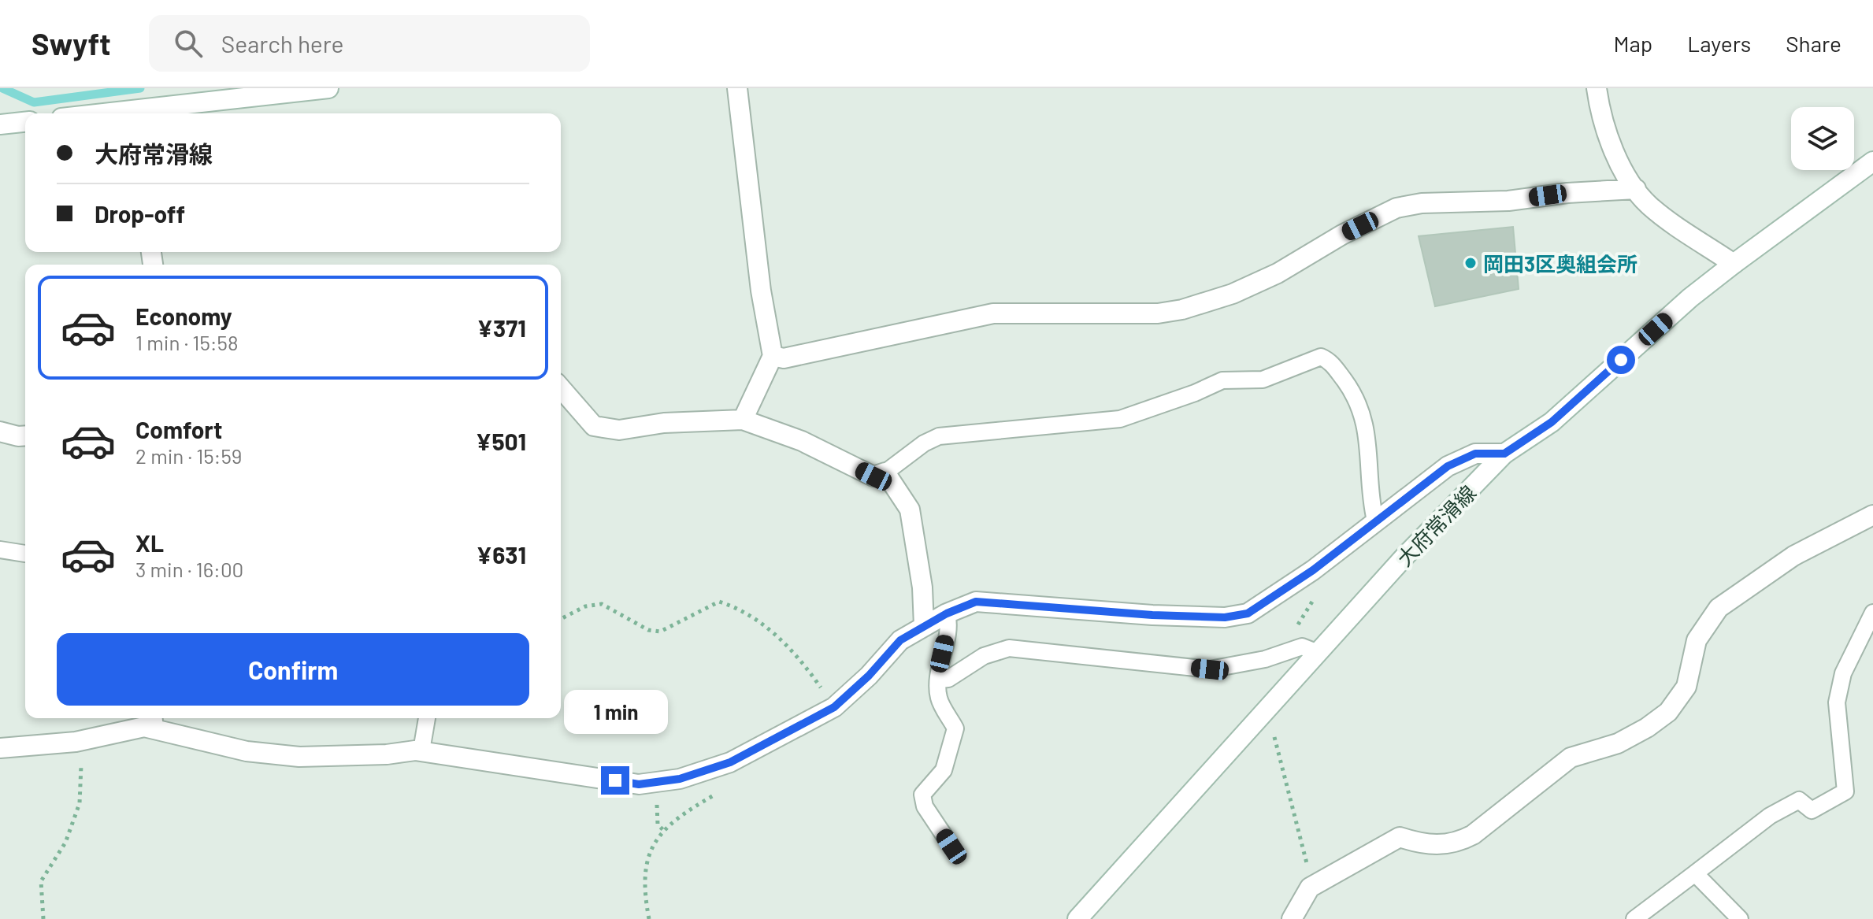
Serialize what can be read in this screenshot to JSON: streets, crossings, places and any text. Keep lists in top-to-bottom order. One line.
{"streets":{"street":["大府常滑線"]},"places":["岡田3区奥組会所"],"page":{"header":"Swyft","search":"Search here","nav":["Map","Layers","Share"],"banner":["大府常滑線","Drop-off"],"list":[{"name":"Economy","note":"1 min · 15:58","value":"¥371"},{"name":"Comfort","note":"2 min · 15:59","value":"¥501"},{"name":"XL","note":"3 min · 16:00","value":"¥631"}],"buttons":"Confirm","bubble":"1 min"}}
